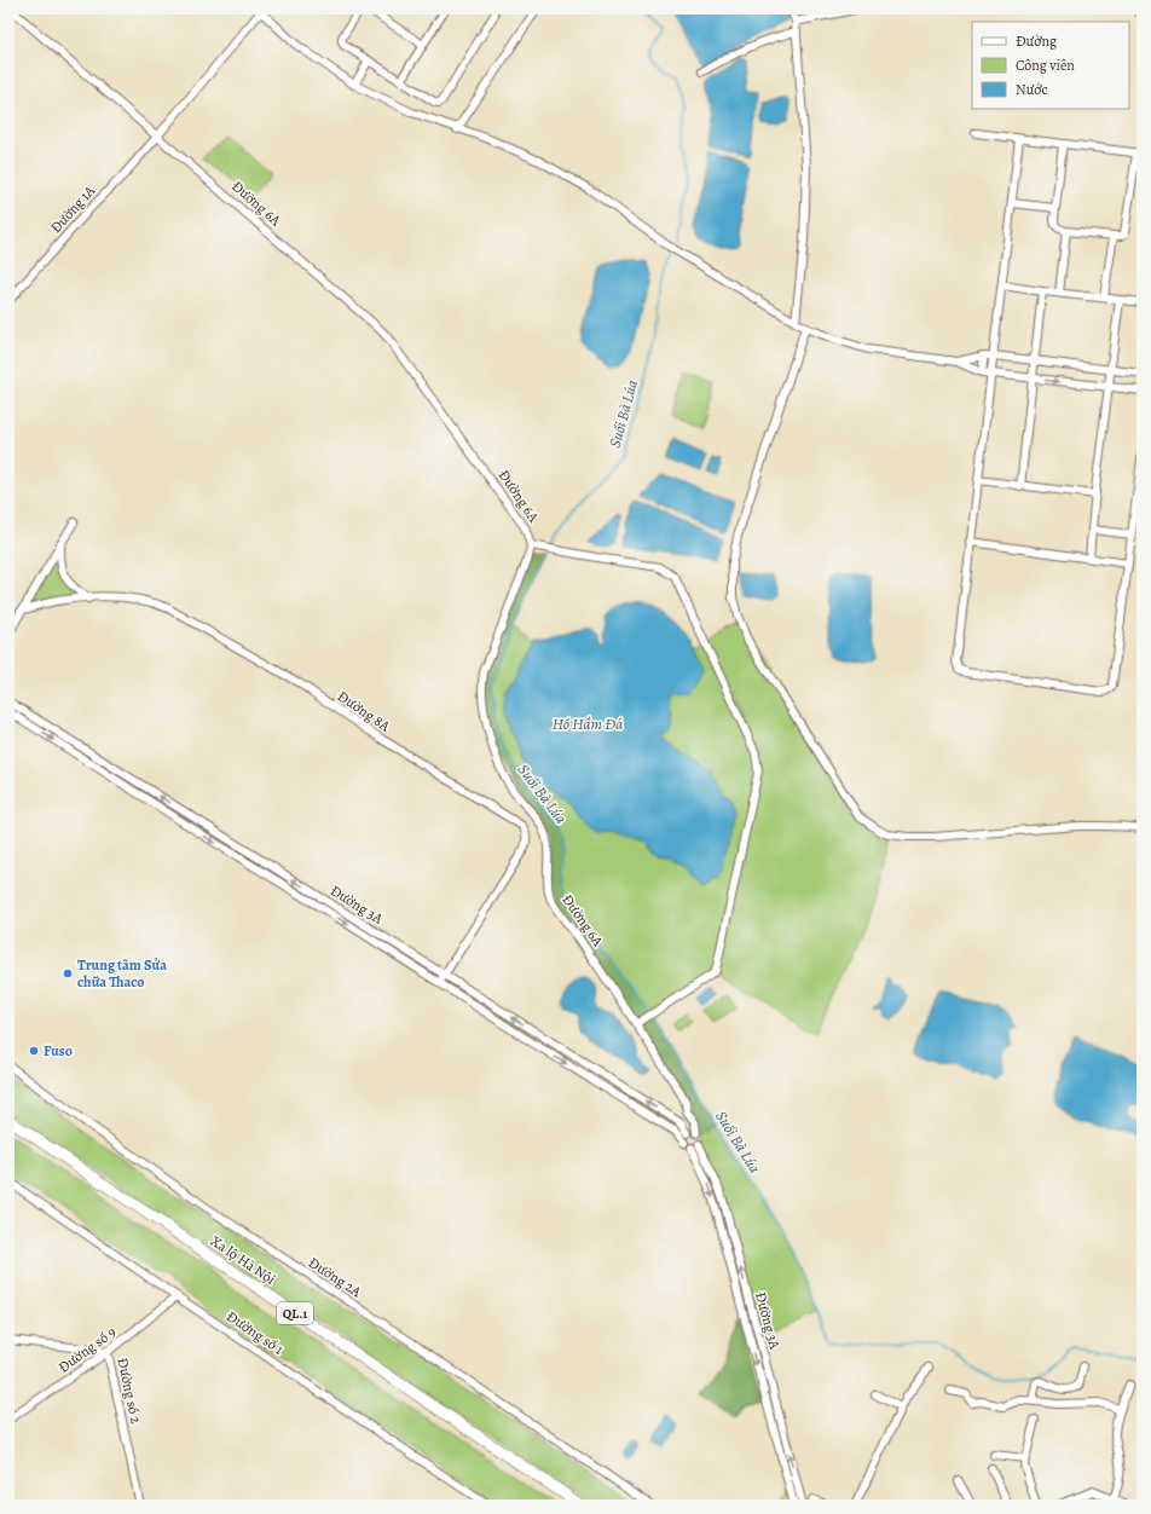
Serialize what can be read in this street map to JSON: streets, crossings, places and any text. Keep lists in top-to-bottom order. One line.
{"streets":{"highway":["Xa lộ Hà Nội","QL.1"],"street":["Đường 6A","Đường 1A","Đường 8A","Đường 3A","Đường 2A","Đường số 1","Đường số 9","Đường số 2"]},"crossings":[["Đường 6A","Đường 1A"],["Đường 6A","Đường 3A"],["Đường 8A","Đường 3A"],["Đường số 1","Đường số 9"],["Đường số 9","Đường số 2"]],"water":["Suối Bà Lúa","Hồ Hầm Đá"],"places":["Trung tâm Sửa chữa Thaco","Fuso"],"legend":["Đường","Công viên","Nước"]}
